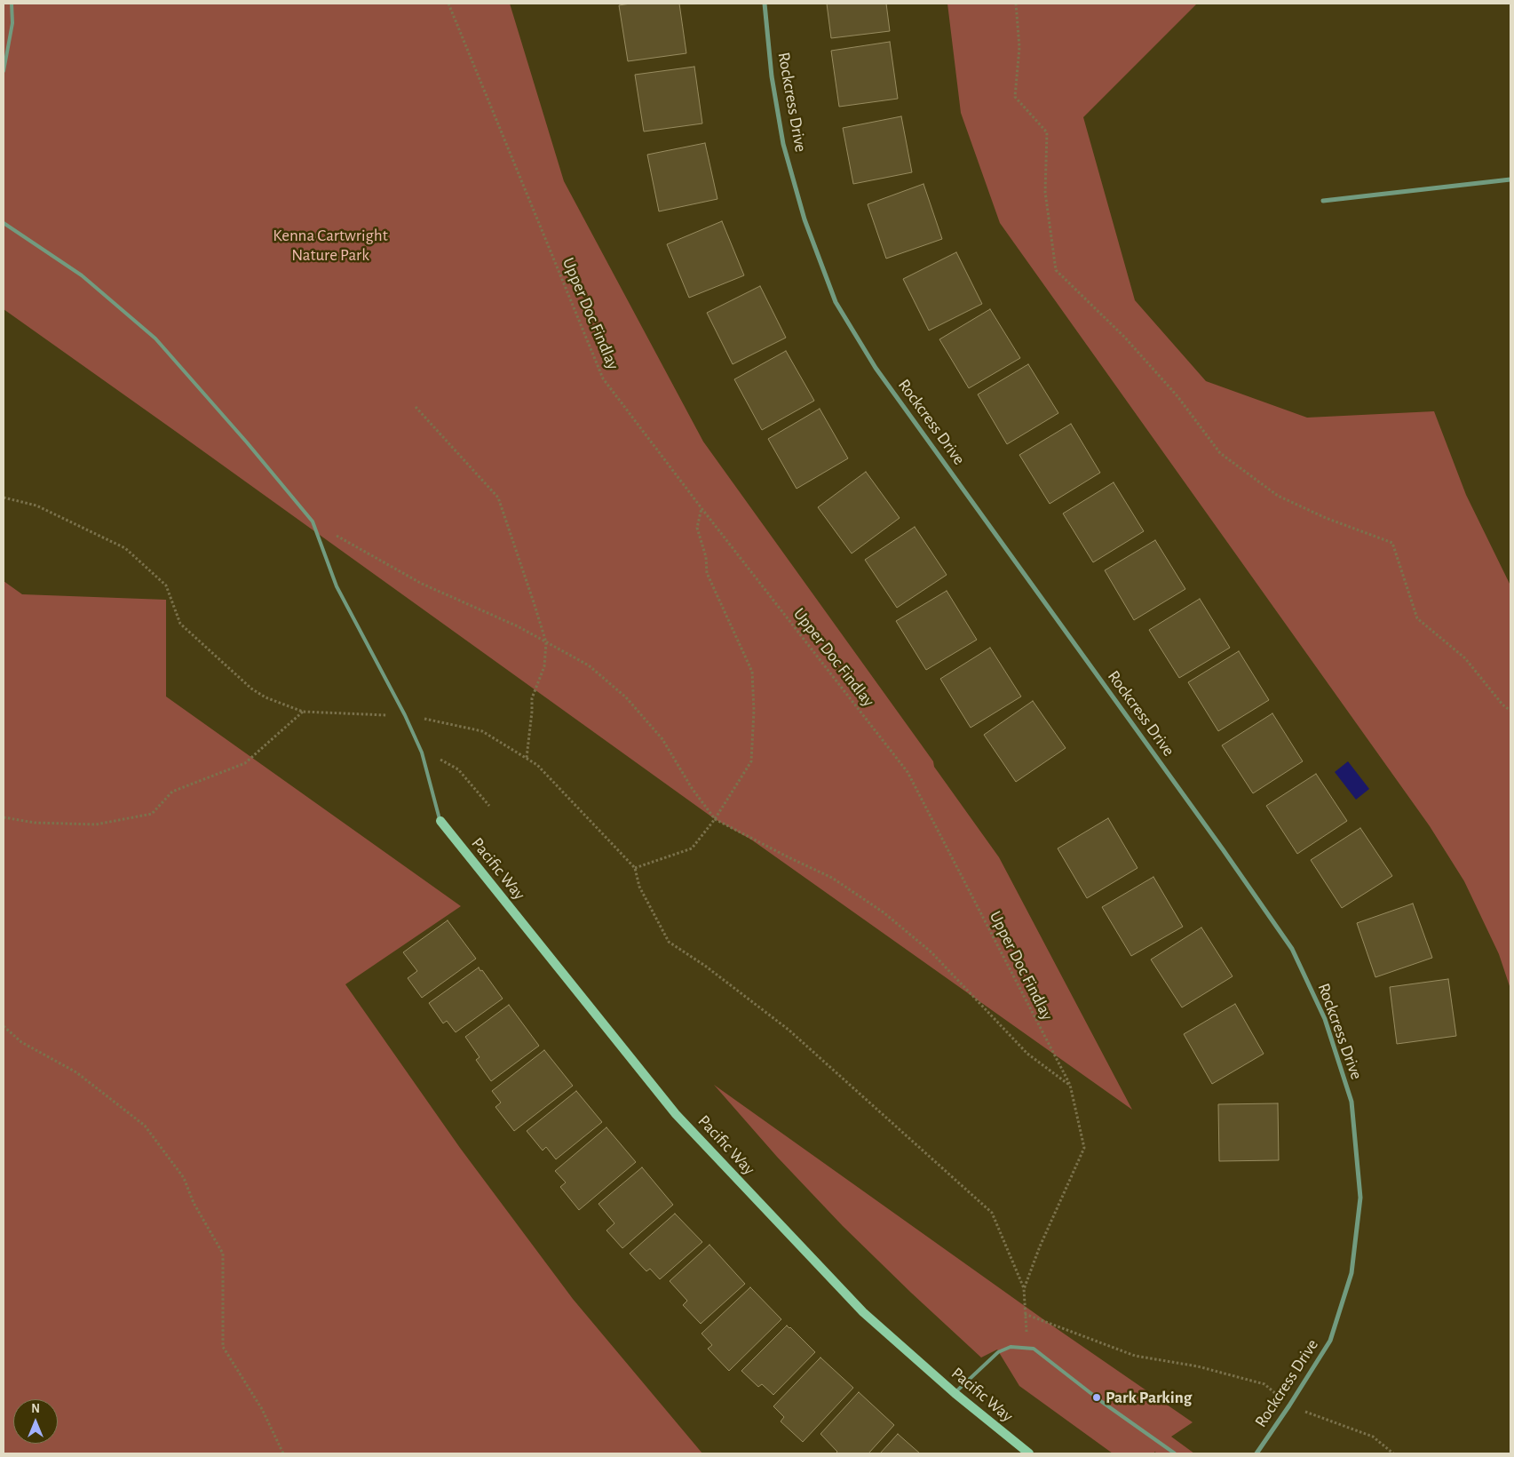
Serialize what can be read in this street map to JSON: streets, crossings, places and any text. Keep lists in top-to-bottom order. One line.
{"streets":{"street":["Rockcress Drive","Pacific Way"],"path":["Upper Doc Findlay"]},"parks":["Kenna Cartwright Nature Park"],"places":["Park Parking"],"north":"top"}
